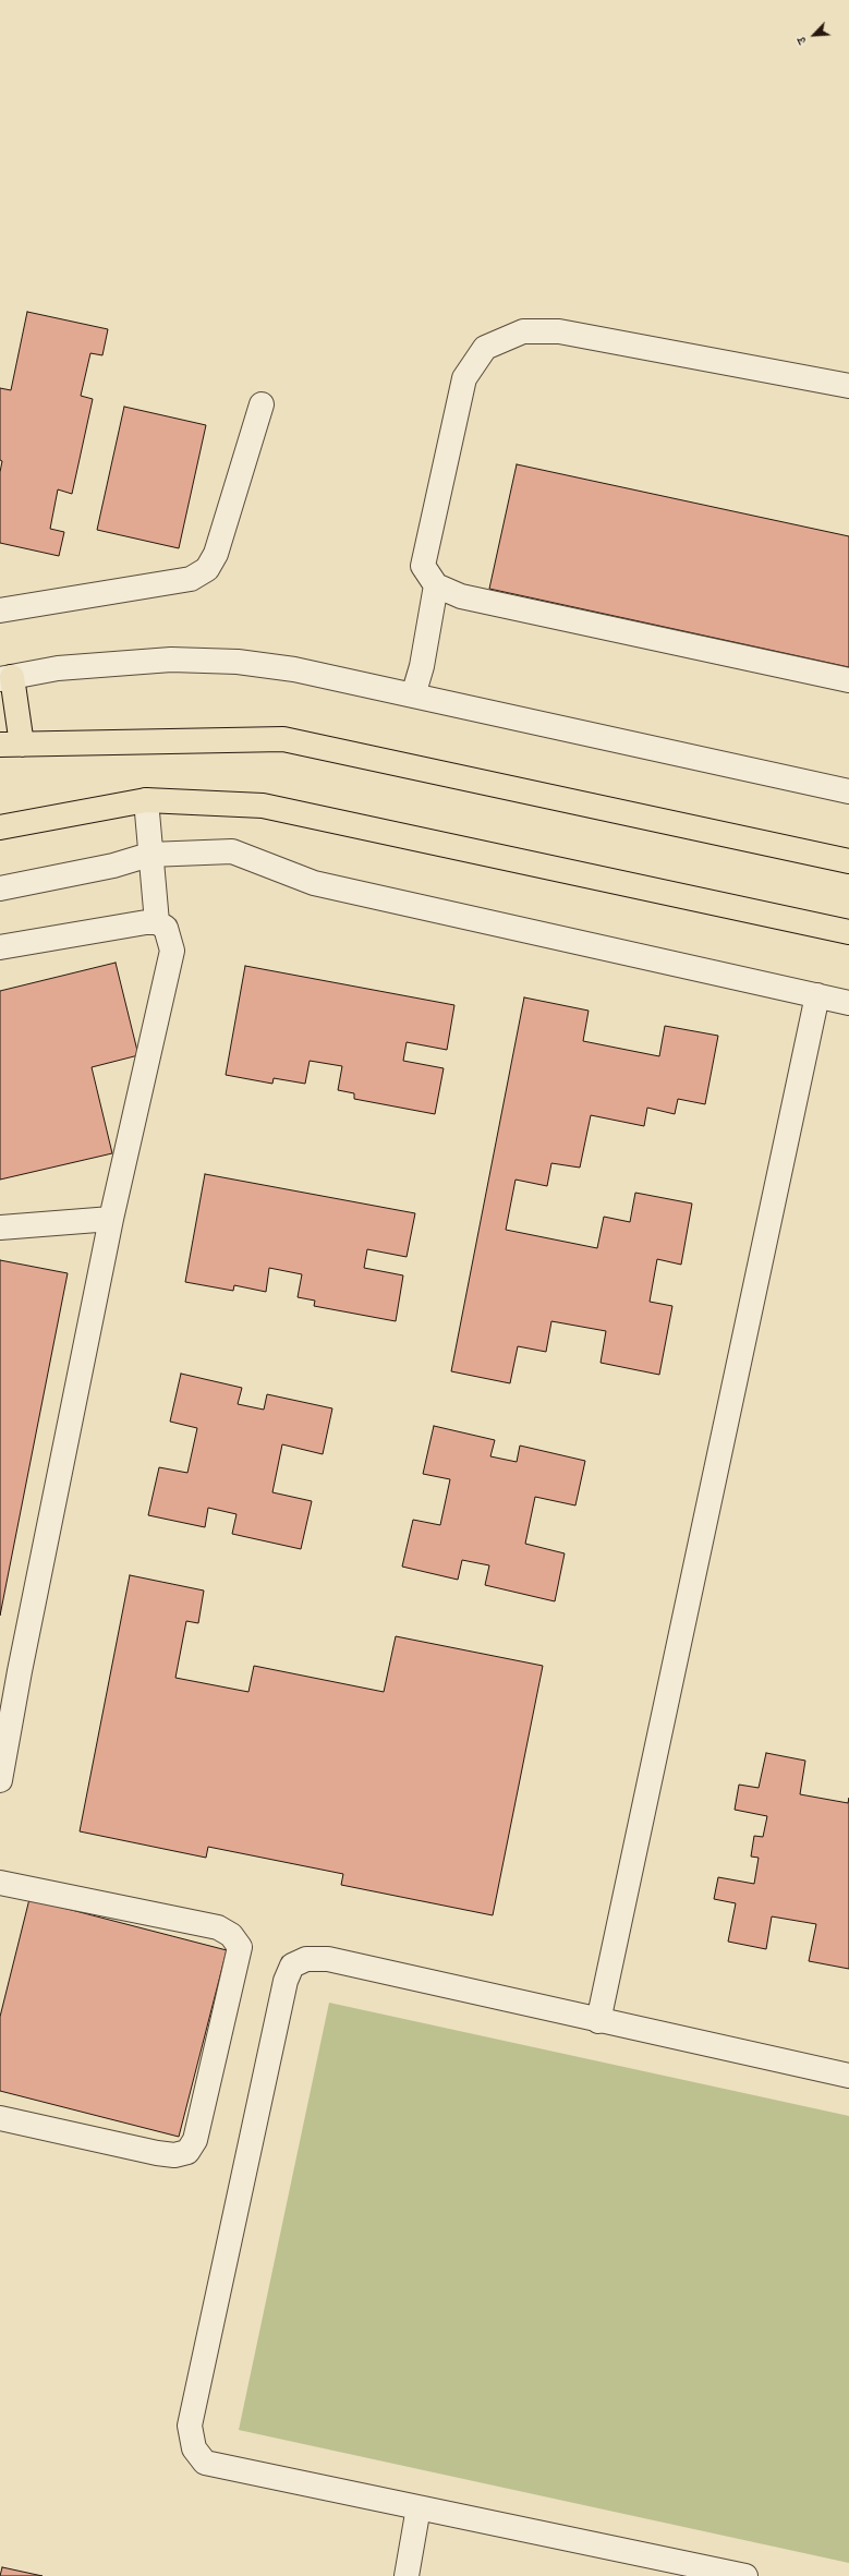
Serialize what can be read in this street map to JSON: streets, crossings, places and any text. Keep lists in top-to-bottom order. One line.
{"north":"bottom left"}
